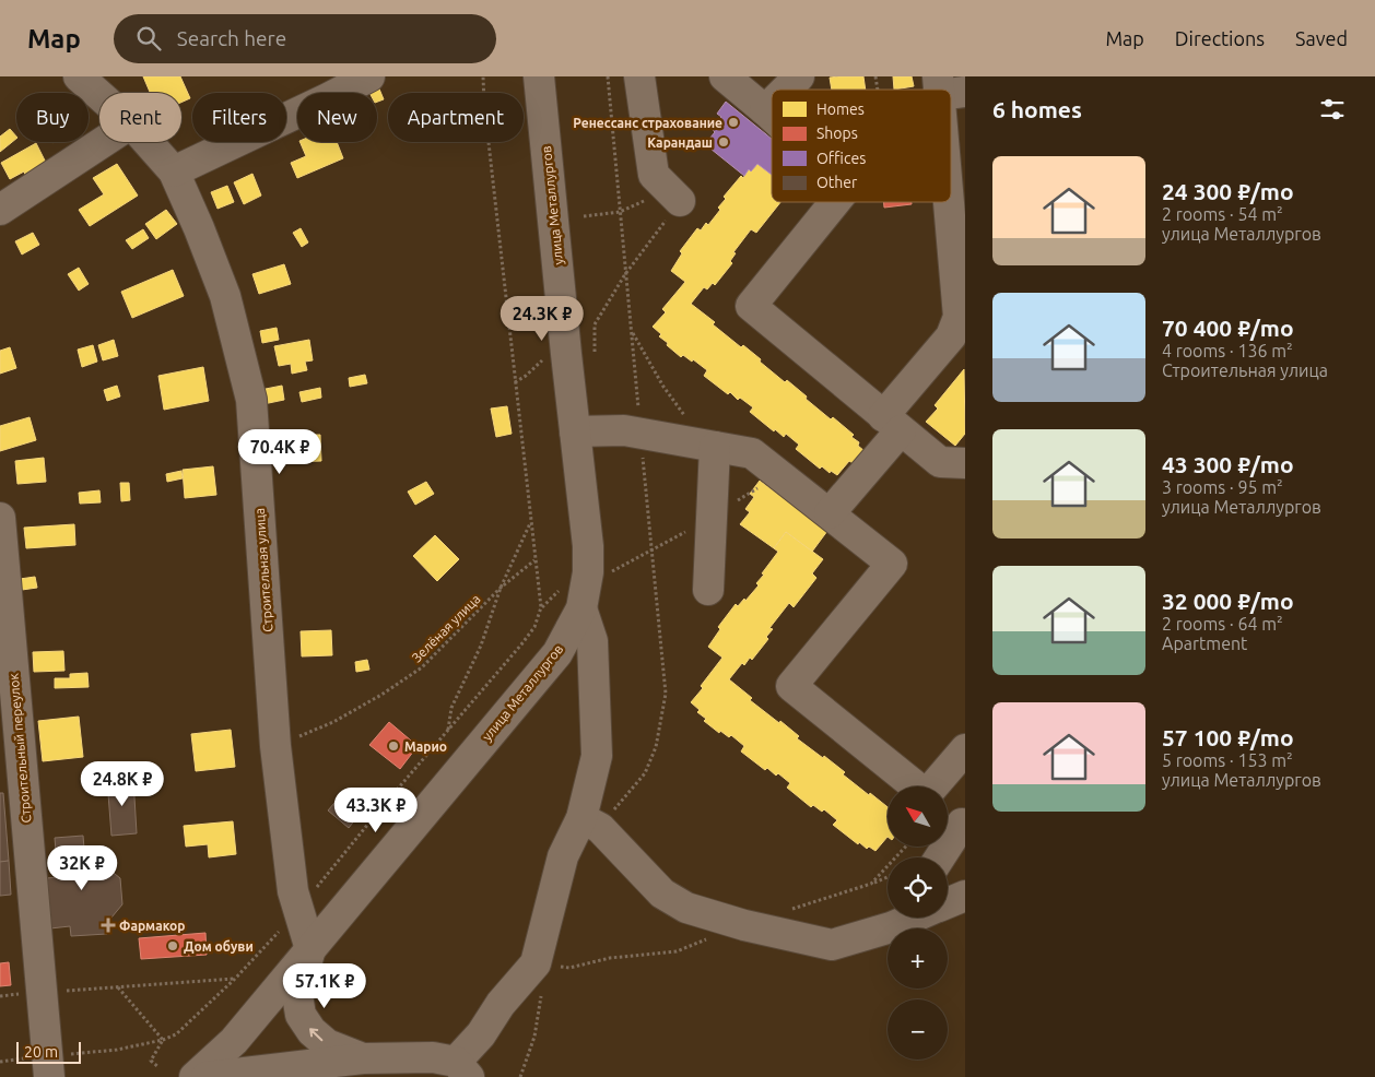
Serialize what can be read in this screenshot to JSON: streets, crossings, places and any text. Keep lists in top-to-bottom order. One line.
{"streets":{"street":["улица Металлургов","Строительная улица","Строительный переулок"],"path":["Зелёная улица"]},"crossings":[["улица Металлургов","Строительная улица"],["Строительная улица","Зелёная улица"]],"places":{"other":["Ренессанс страхование","Карандаш","Марио","Дом обуви"],"health":["Фармакор"]},"legend":["Homes","Shops","Offices","Other"],"scale_bar":"20 m","north":"top left","page":{"header":"Map","search":"Search here","nav":["Map","Directions","Saved"],"heading":"6 homes","chip":["Buy","Rent","Filters","New","Apartment"],"list":[{"name":"24 300 ₽/mo","note":"2 rooms · 54 m² · улица Металлургов"},{"name":"70 400 ₽/mo","note":"4 rooms · 136 m² · Строительная улица"},{"name":"43 300 ₽/mo","note":"3 rooms · 95 m² · улица Металлургов"},{"name":"32 000 ₽/mo","note":"2 rooms · 64 m² · Apartment"},{"name":"57 100 ₽/mo","note":"5 rooms · 153 m² · улица Металлургов"}],"price":["24.3K ₽","70.4K ₽","24.8K ₽","43.3K ₽","32K ₽","57.1K ₽"],"map_buttons":["+","−"],"scale":"20 m"}}
